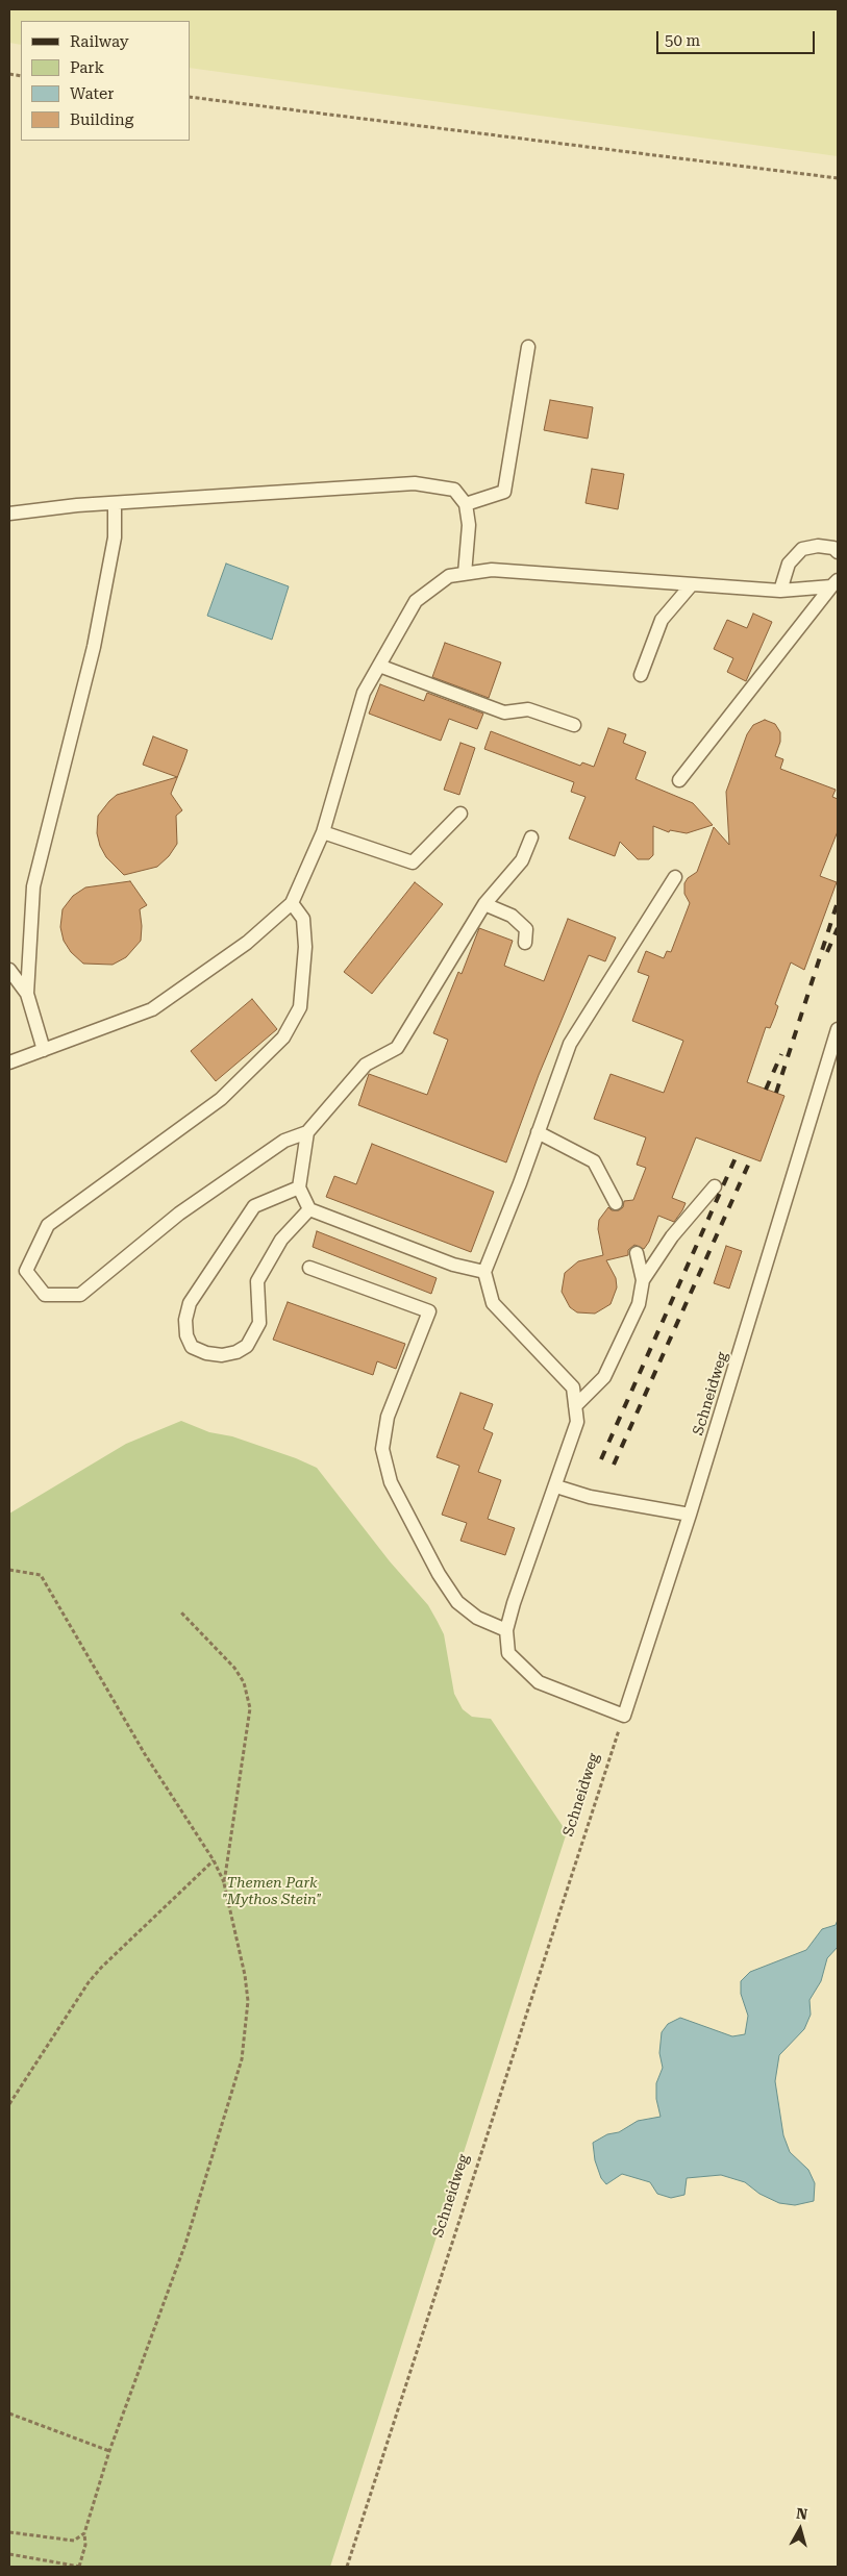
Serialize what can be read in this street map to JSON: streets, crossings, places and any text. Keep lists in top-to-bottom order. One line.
{"streets":{"lane":["Schneidweg"]},"parks":["Themen Park \"Mythos Stein\""],"legend":["Railway","Park","Water","Building"],"scale_bar":"50 m","north":"top"}
